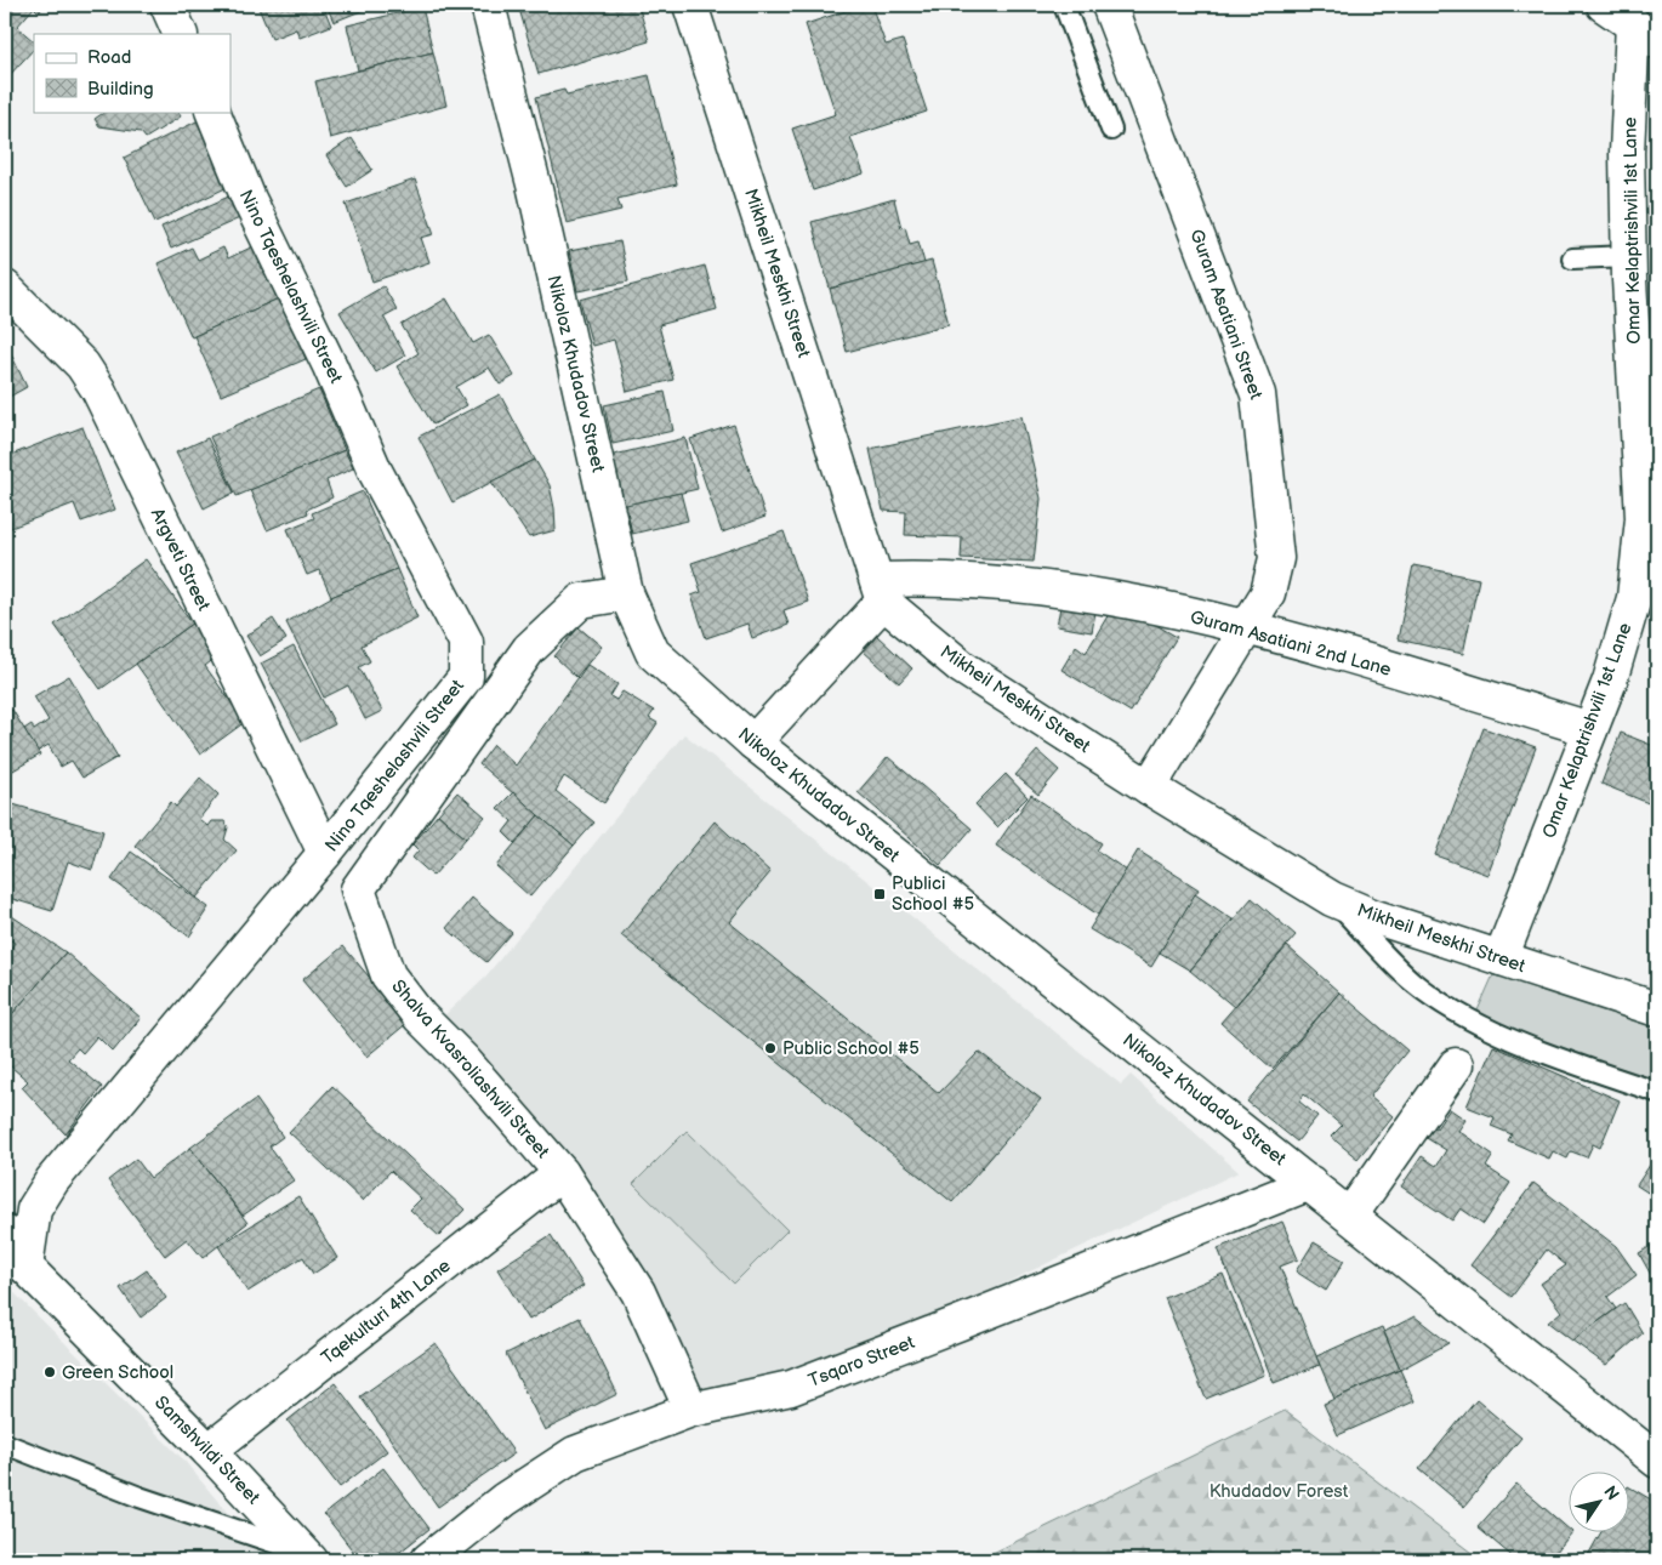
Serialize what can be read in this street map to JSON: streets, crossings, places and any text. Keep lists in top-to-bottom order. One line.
{"streets":{"street":["Omar Kelaptrishvili 1st Lane","Mikheil Meskhi Street","Nino Tqeshelashvili Street","Guram Asatiani Street","Nikoloz Khudadov Street","Argveti Street","Guram Asatiani 2nd Lane","Shalva Kvasroliashvili Street","Tqekulturi 4th Lane","Tsqaro Street","Samshvildi Street"]},"crossings":[["Omar Kelaptrishvili 1st Lane","Mikheil Meskhi Street"],["Omar Kelaptrishvili 1st Lane","Guram Asatiani 2nd Lane"],["Mikheil Meskhi Street","Guram Asatiani Street"],["Mikheil Meskhi Street","Guram Asatiani 2nd Lane"],["Nino Tqeshelashvili Street","Argveti Street"],["Nino Tqeshelashvili Street","Samshvildi Street"],["Guram Asatiani Street","Guram Asatiani 2nd Lane"],["Nikoloz Khudadov Street","Shalva Kvasroliashvili Street"],["Nikoloz Khudadov Street","Tsqaro Street"],["Shalva Kvasroliashvili Street","Tqekulturi 4th Lane"],["Shalva Kvasroliashvili Street","Tsqaro Street"],["Tqekulturi 4th Lane","Samshvildi Street"]],"parks":["Khudadov Forest"],"places":{"transit":["Publici School #5"],"other":["Public School #5","Green School"]},"legend":["Road","Building"],"north":"top right"}
